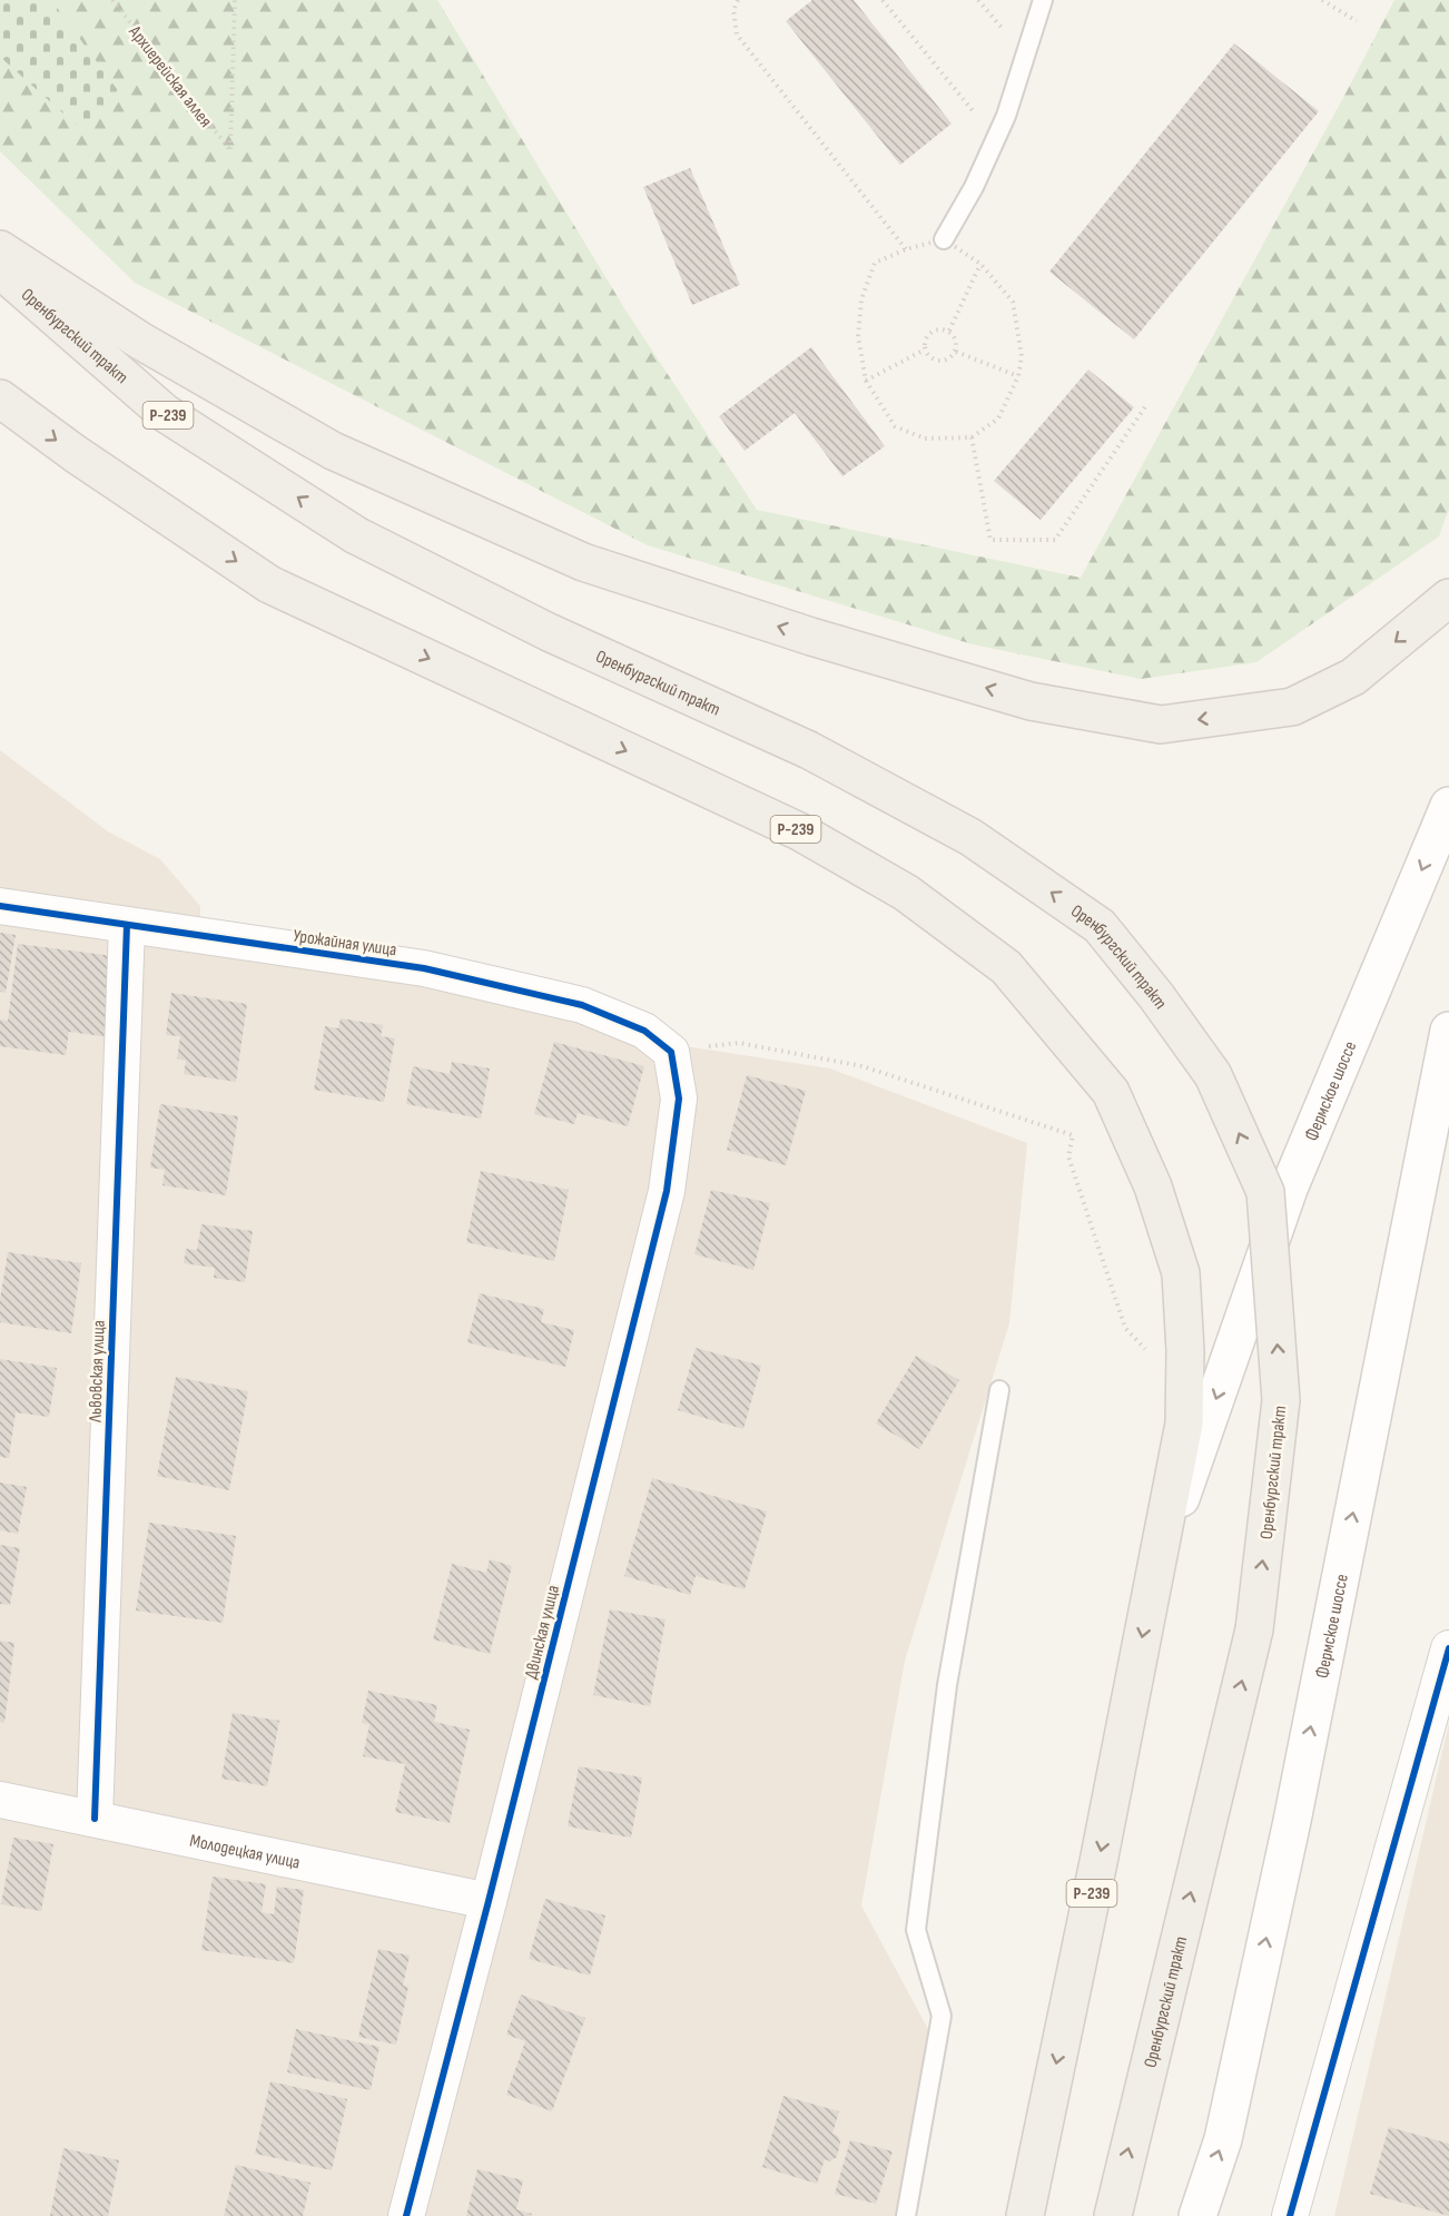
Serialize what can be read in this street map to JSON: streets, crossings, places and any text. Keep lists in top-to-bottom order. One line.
{"streets":{"main road":["Оренбургский тракт","Р-239","Фермское шоссе"],"street":["Урожайная улица","Львовская улица","Двинская улица","Молодецкая улица"],"path":["Архиерейская аллея"]},"crossings":[["Р-239","Фермское шоссе"],["Урожайная улица","Львовская улица"],["Урожайная улица","Двинская улица"],["Львовская улица","Молодецкая улица"],["Двинская улица","Молодецкая улица"]]}
